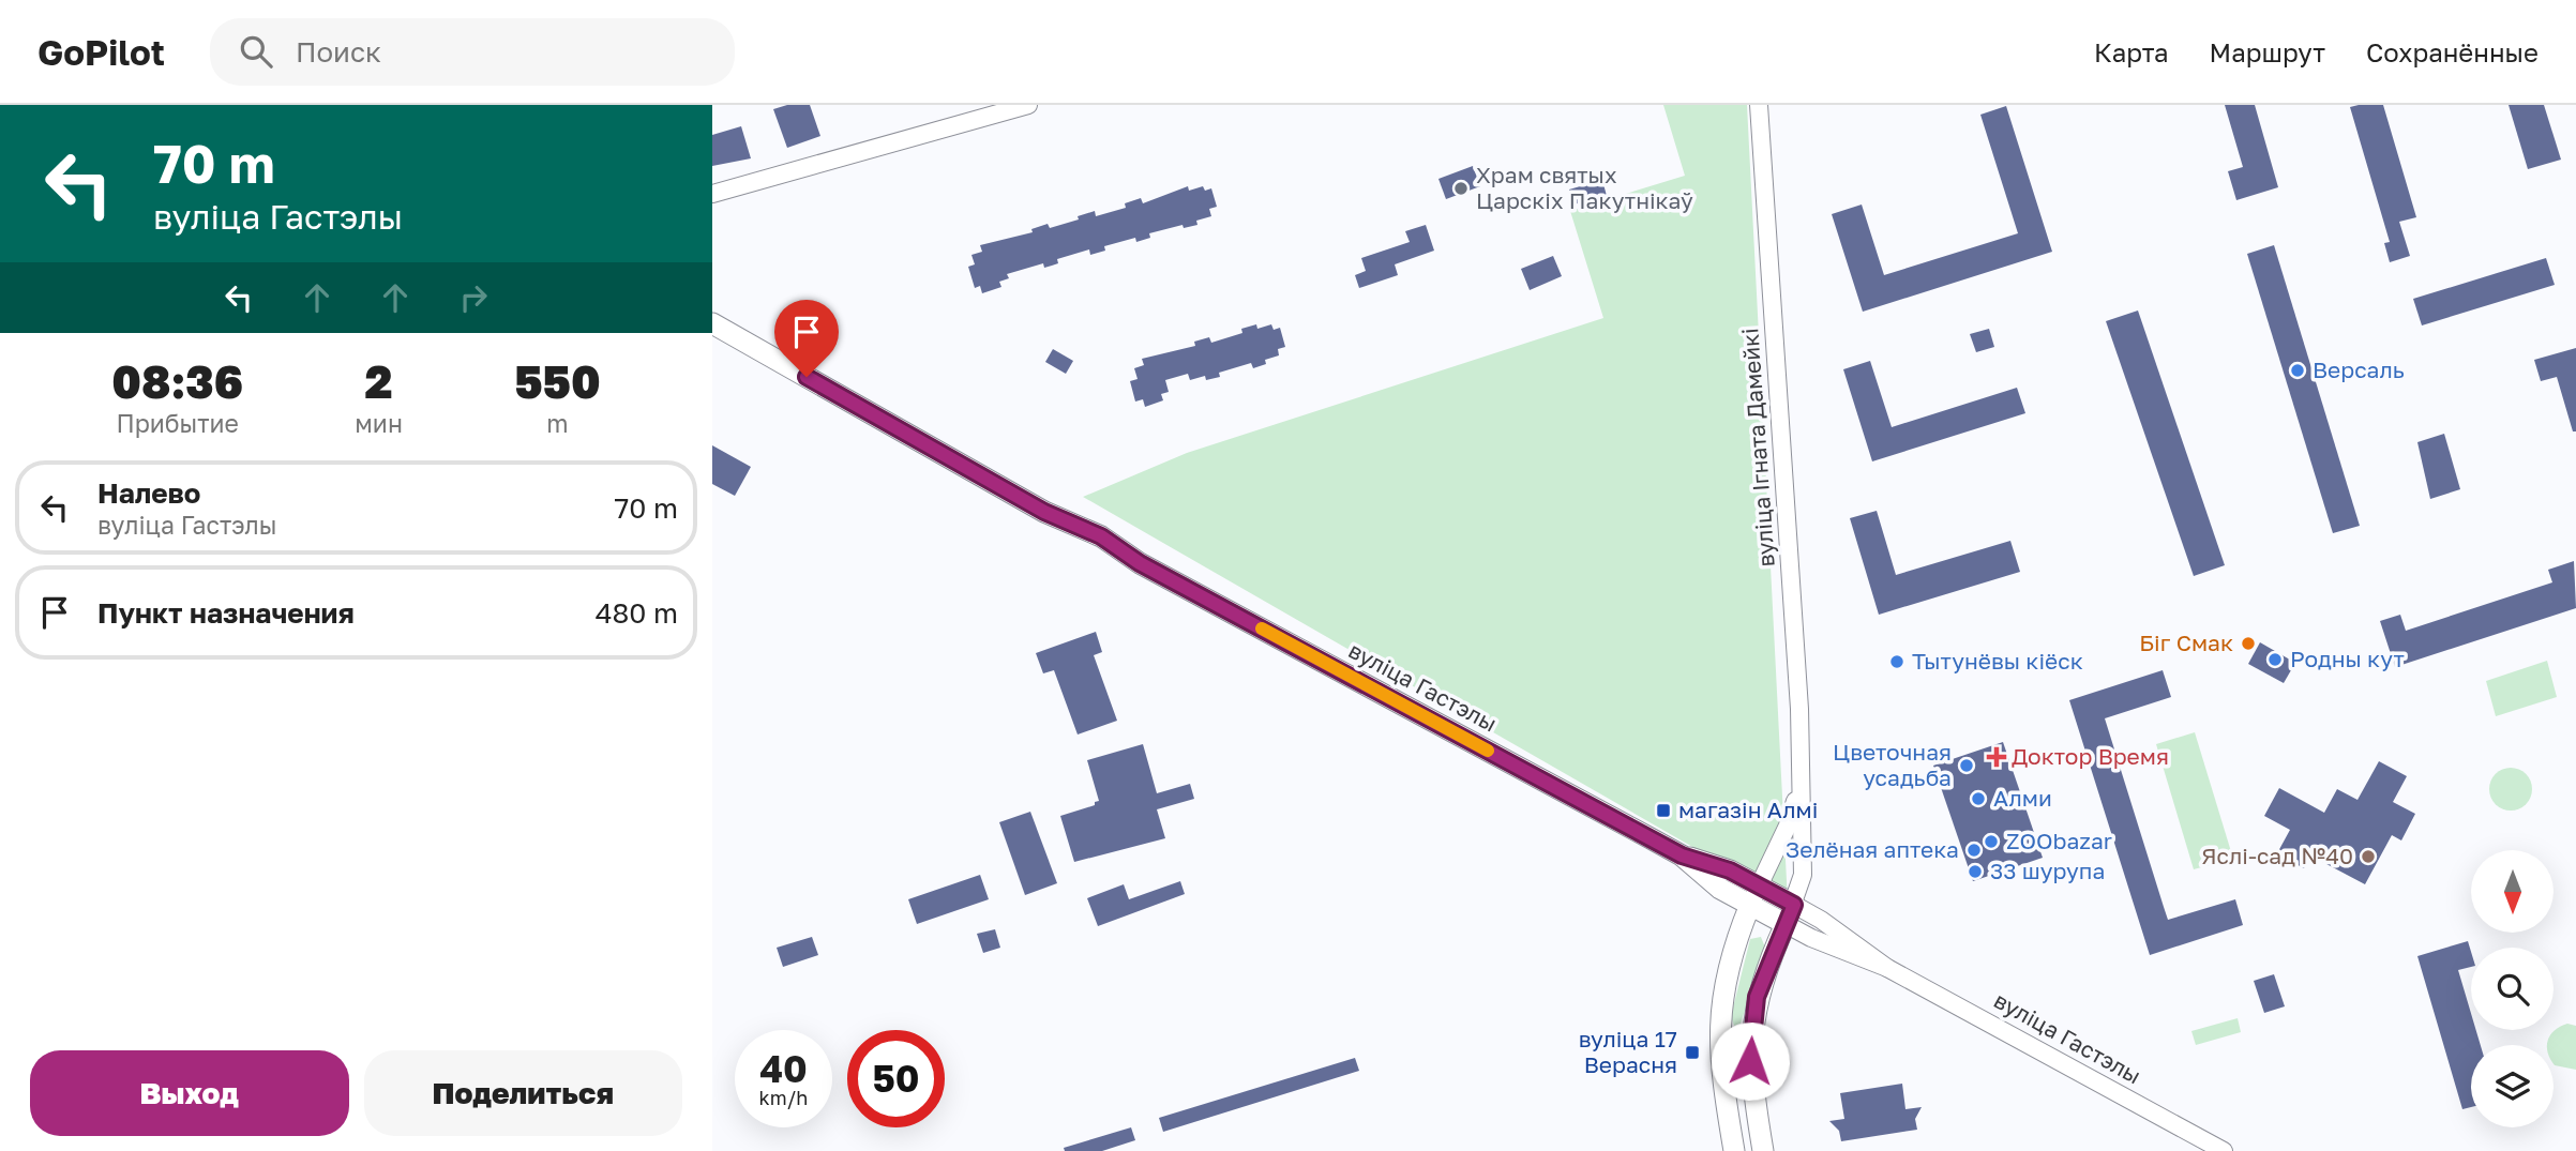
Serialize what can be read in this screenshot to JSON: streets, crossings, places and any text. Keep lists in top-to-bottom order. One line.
{"streets":{"main road":["вуліца Гастэлы"],"street":["вуліца Ігната Дамейкі"]},"crossings":[["вуліца Ігната Дамейкі","вуліца Гастэлы"]],"places":{"other":["Храм святых Царскіх Пакутнікаў","Версаль","Біг Смак","Родны кут","Тытунёвы кіёск","Цветочная усадьба","Алми","ZOObazar","Зелёная аптека","Яслі-сад №40","33 шурупа"],"health":["Доктор Время"],"transit":["магазін Алмі","вуліца 17 Верасня"]},"north":"bottom","page":{"header":"GoPilot","search":"Поиск","nav":["Карта","Маршрут","Сохранённые"],"turn":["70 m","вуліца Гастэлы"],"eta":["08:36","Прибытие","2","мин","550","m"],"list":[{"name":"Налево","note":"вуліца Гастэлы","value":"70 m"},{"name":"Пункт назначения","value":"480 m"}],"speed":"40 km/h","limit":"50","buttons":["Выход","Поделиться"]}}
